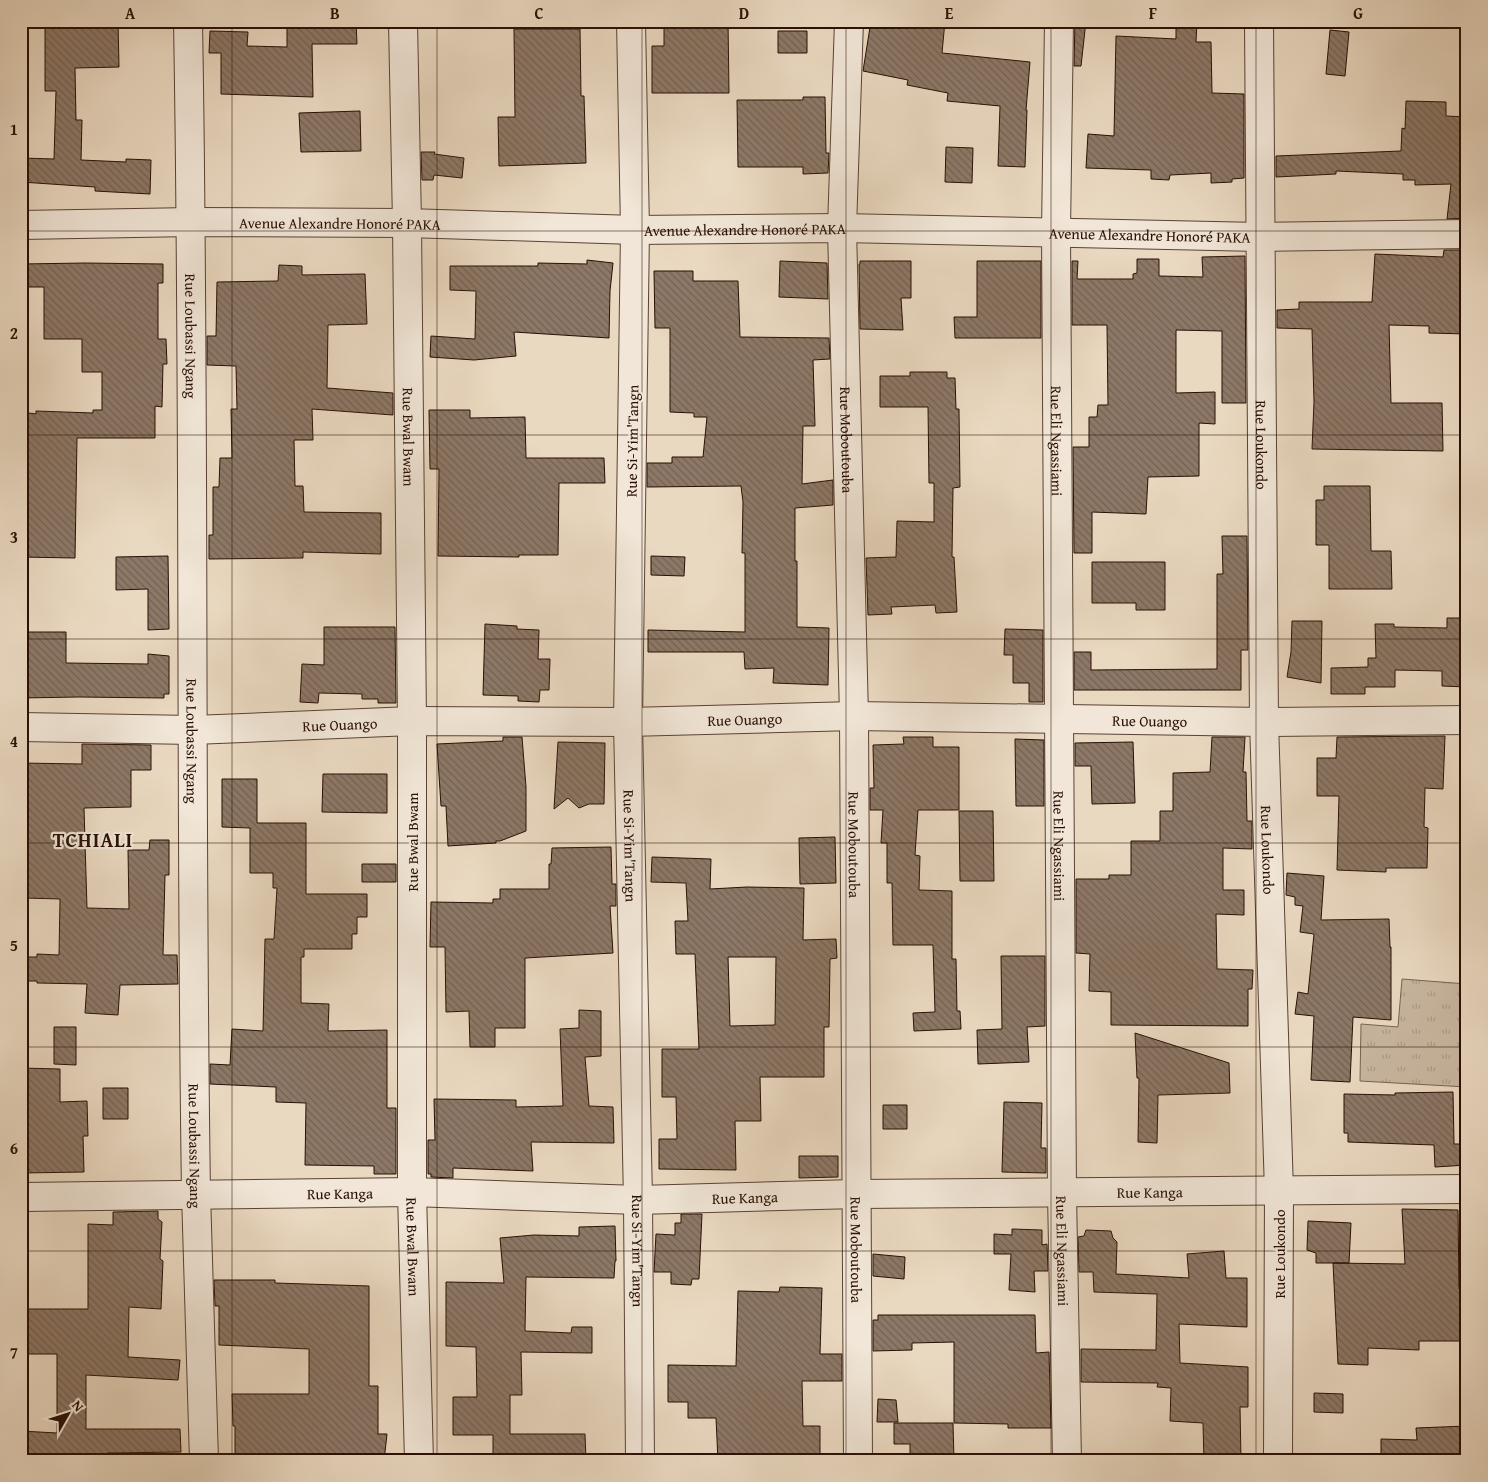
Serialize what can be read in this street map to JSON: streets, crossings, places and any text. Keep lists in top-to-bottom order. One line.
{"streets":{"street":["Avenue Alexandre Honoré PAKA","Rue Loubassi Ngang","Rue Bwal Bwam","Rue Moboutouba","Rue Si-Yim'Tangn","Rue Eli Ngassiami","Rue Loukondo","Rue Ouango","Rue Kanga"]},"crossings":[["Avenue Alexandre Honoré PAKA","Rue Loubassi Ngang"],["Avenue Alexandre Honoré PAKA","Rue Bwal Bwam"],["Avenue Alexandre Honoré PAKA","Rue Moboutouba"],["Avenue Alexandre Honoré PAKA","Rue Si-Yim'Tangn"],["Avenue Alexandre Honoré PAKA","Rue Eli Ngassiami"],["Avenue Alexandre Honoré PAKA","Rue Loukondo"],["Rue Loubassi Ngang","Rue Ouango"],["Rue Loubassi Ngang","Rue Kanga"],["Rue Bwal Bwam","Rue Ouango"],["Rue Bwal Bwam","Rue Kanga"],["Rue Moboutouba","Rue Ouango"],["Rue Moboutouba","Rue Kanga"],["Rue Si-Yim'Tangn","Rue Ouango"],["Rue Si-Yim'Tangn","Rue Kanga"],["Rue Eli Ngassiami","Rue Ouango"],["Rue Eli Ngassiami","Rue Kanga"],["Rue Loukondo","Rue Ouango"],["Rue Loukondo","Rue Kanga"]],"districts":["TCHIALI"],"north":"top right","grid":{"columns":["A","B","C","D","E","F","G"],"rows":["1","2","3","4","5","6","7"]}}
